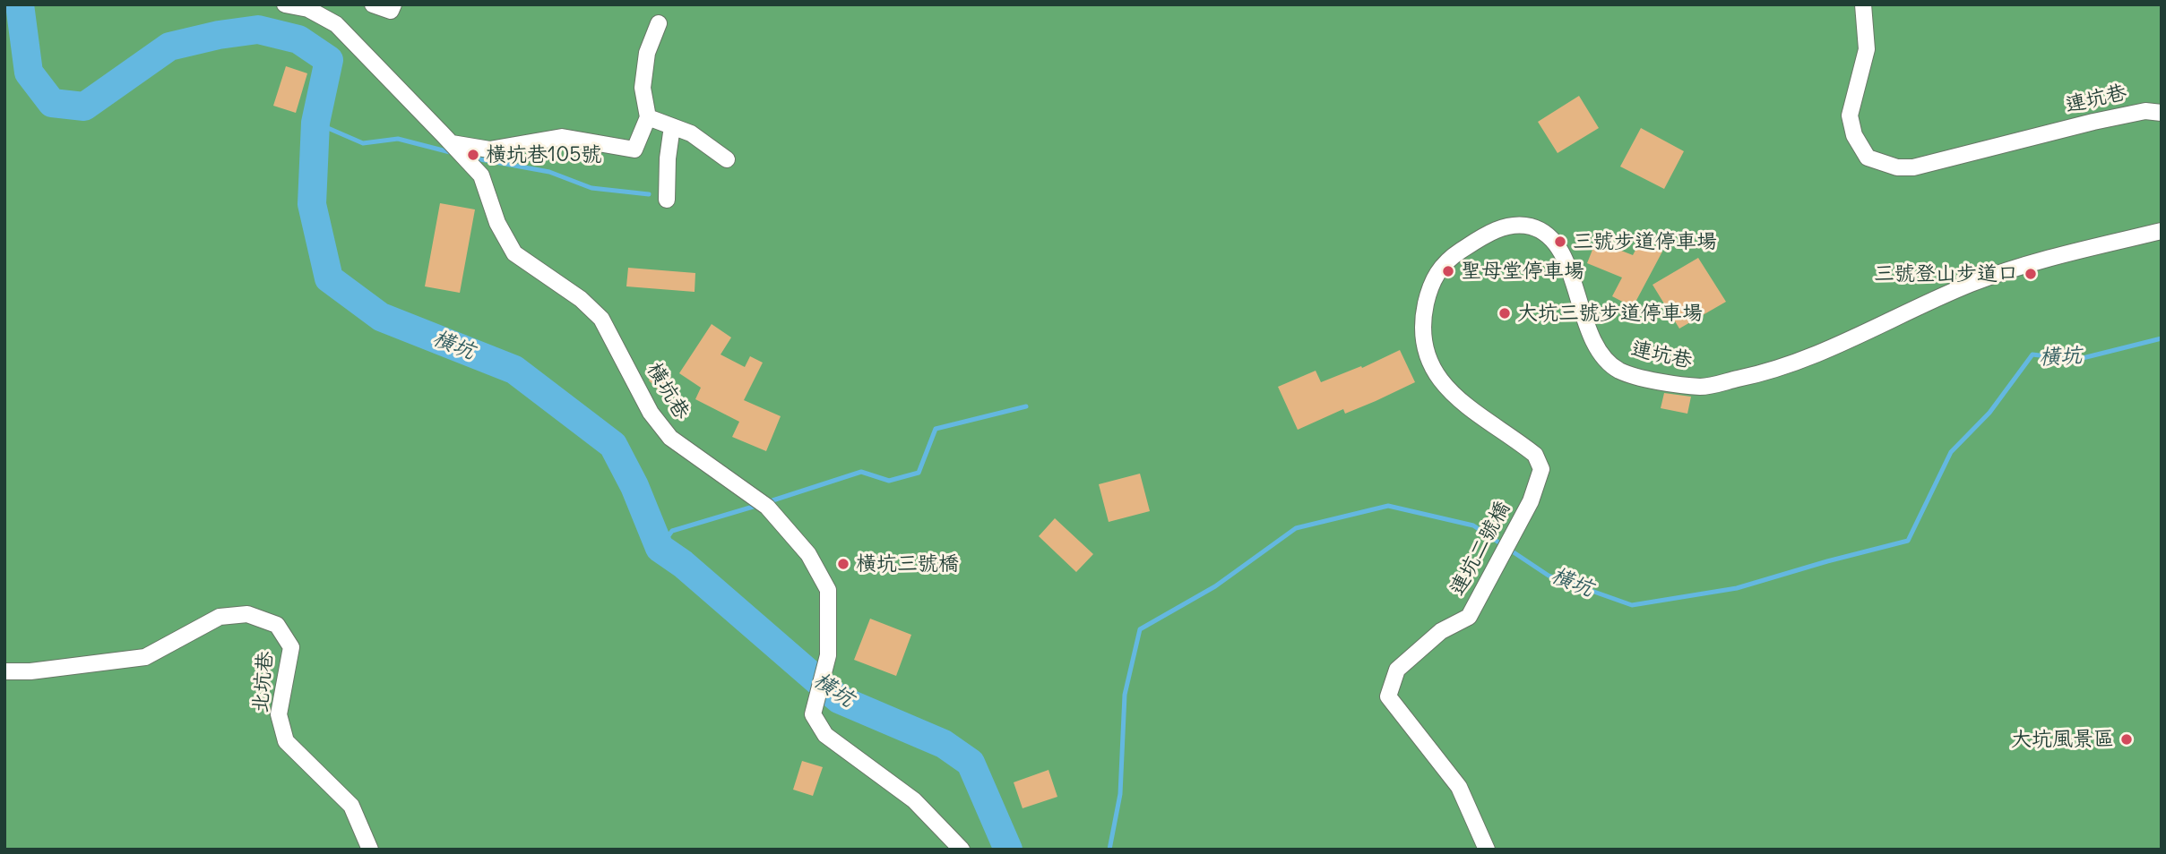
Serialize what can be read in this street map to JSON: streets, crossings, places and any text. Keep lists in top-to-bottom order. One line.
{"streets":{"street":["連坑巷","橫坑巷","連坑二號橋","北坑巷"]},"crossings":[["連坑巷","連坑二號橋"]],"water":["橫坑"],"places":["橫坑巷105號","三號步道停車場","聖母堂停車場","三號登山步道口","大坑三號步道停車場","橫坑三號橋","大坑風景區"]}
